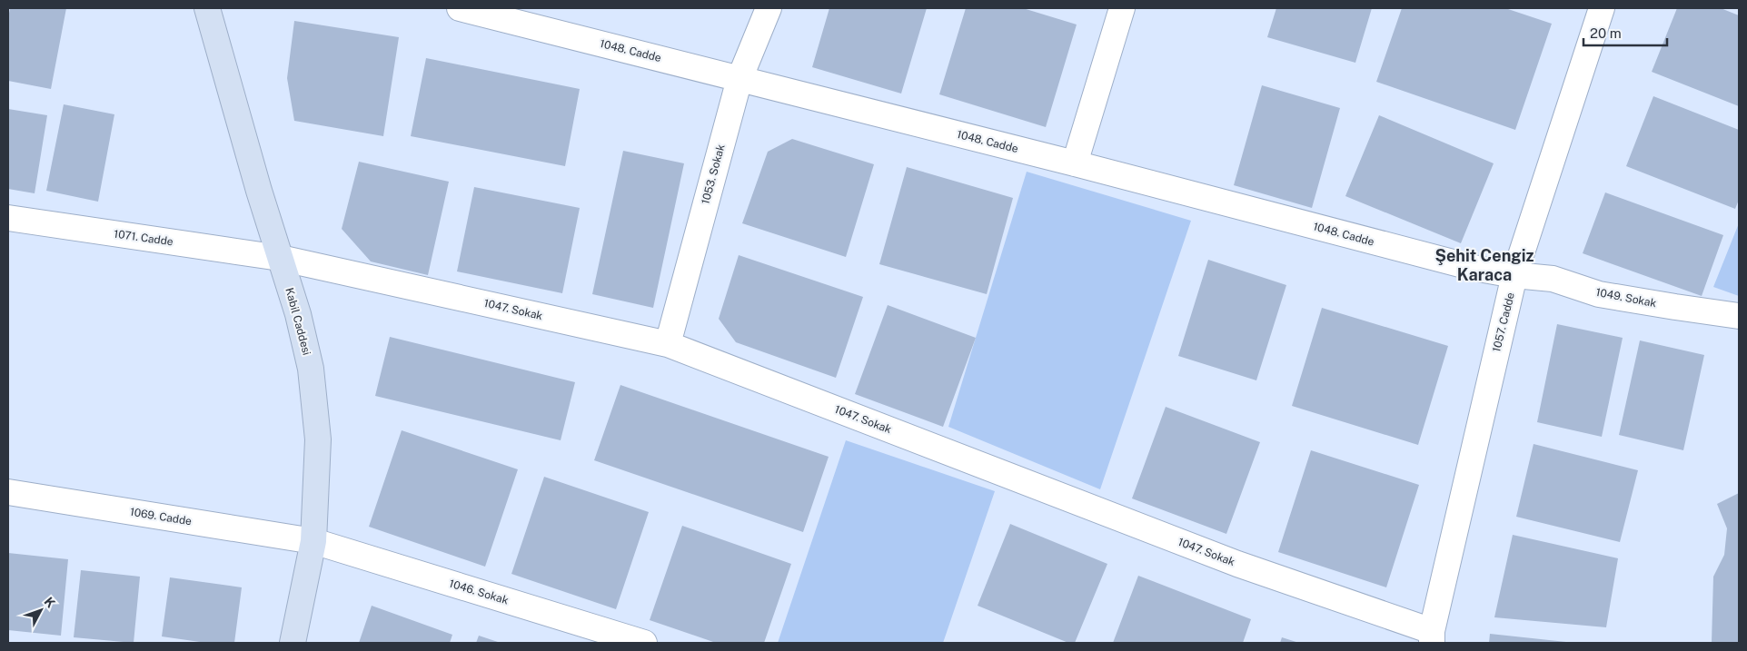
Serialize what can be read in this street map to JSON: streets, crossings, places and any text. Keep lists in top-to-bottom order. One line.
{"streets":{"main road":["Kabil Caddesi"],"street":["1048. Cadde","1053. Sokak","1071. Cadde","1049. Sokak","1047. Sokak","1057. Cadde","1069. Cadde","1046. Sokak"]},"crossings":[["1048. Cadde","1053. Sokak"],["1048. Cadde","1049. Sokak"],["1048. Cadde","1057. Cadde"],["1053. Sokak","1047. Sokak"],["1071. Cadde","1047. Sokak"],["1071. Cadde","Kabil Caddesi"],["1049. Sokak","1057. Cadde"],["1047. Sokak","Kabil Caddesi"],["1047. Sokak","1057. Cadde"],["Kabil Caddesi","1069. Cadde"],["Kabil Caddesi","1046. Sokak"],["1069. Cadde","1046. Sokak"]],"districts":["Şehit Cengiz Karaca"],"scale_bar":"20 m","north":"top right"}
